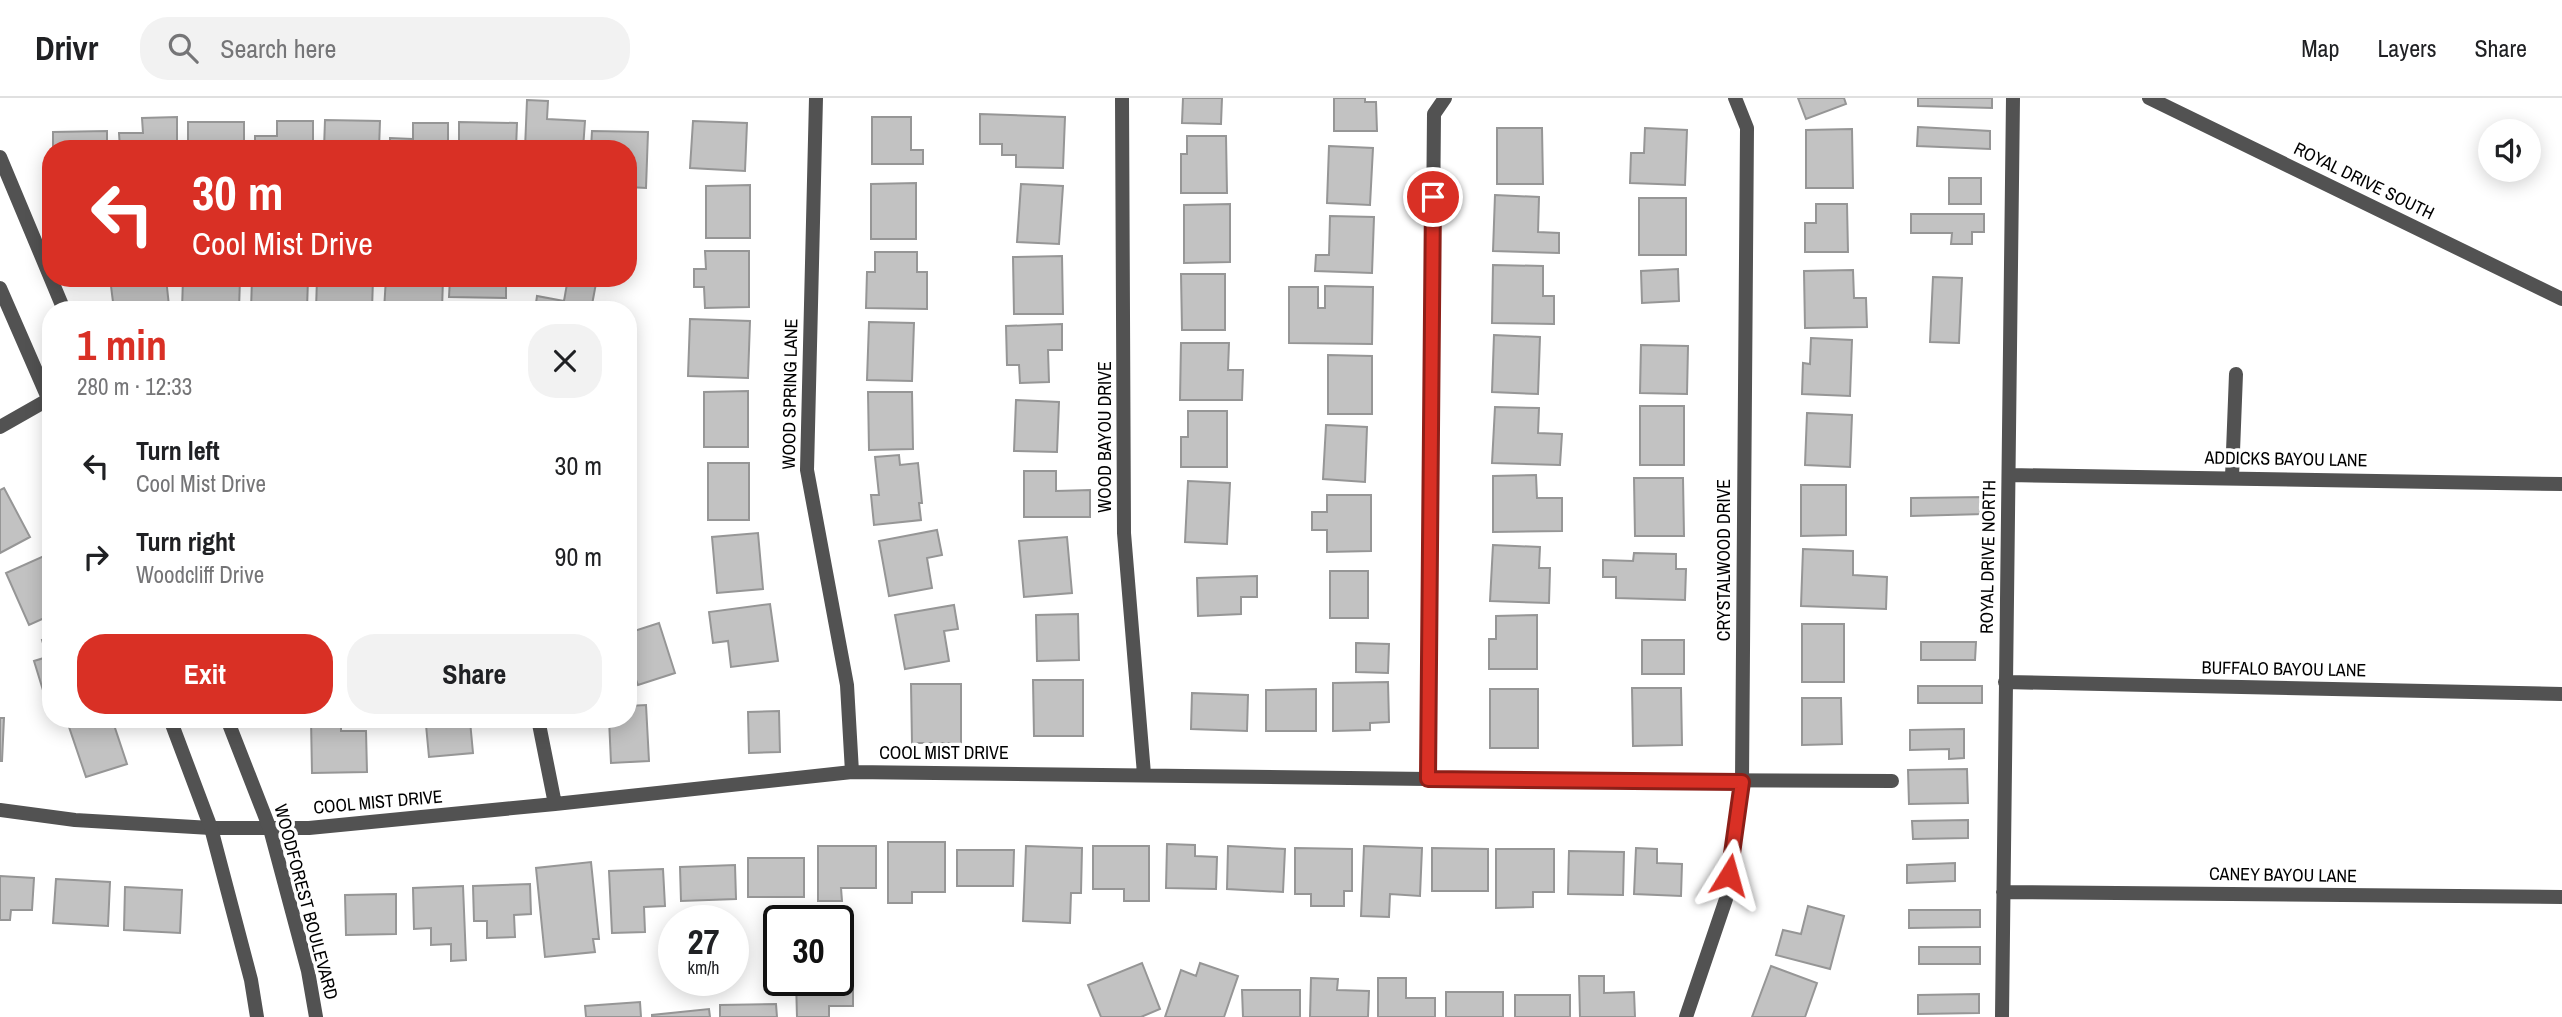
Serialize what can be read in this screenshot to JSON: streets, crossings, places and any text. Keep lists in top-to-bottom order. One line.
{"streets":{"street":["ROYAL DRIVE SOUTH","WOOD SPRING LANE","WOOD BAYOU DRIVE","ADDICKS BAYOU LANE","ROYAL DRIVE NORTH","CRYSTALWOOD DRIVE","BUFFALO BAYOU LANE","COOL MIST DRIVE","CANEY BAYOU LANE","WOODFOREST BOULEVARD"]},"crossings":[["WOOD SPRING LANE","COOL MIST DRIVE"],["WOOD BAYOU DRIVE","COOL MIST DRIVE"],["ADDICKS BAYOU LANE","ROYAL DRIVE NORTH"],["ROYAL DRIVE NORTH","BUFFALO BAYOU LANE"],["ROYAL DRIVE NORTH","CANEY BAYOU LANE"],["CRYSTALWOOD DRIVE","COOL MIST DRIVE"],["COOL MIST DRIVE","WOODFOREST BOULEVARD"]],"page":{"header":"Drivr","search":"Search here","nav":["Map","Layers","Share"],"turn":["30 m","Cool Mist Drive"],"heading":["1 min","280 m · 12:33"],"list":[{"name":"Turn left","note":"Cool Mist Drive","value":"30 m"},{"name":"Turn right","note":"Woodcliff Drive","value":"90 m"}],"buttons":["Exit","Share"],"speed":"27 km/h","limit":"30"}}
